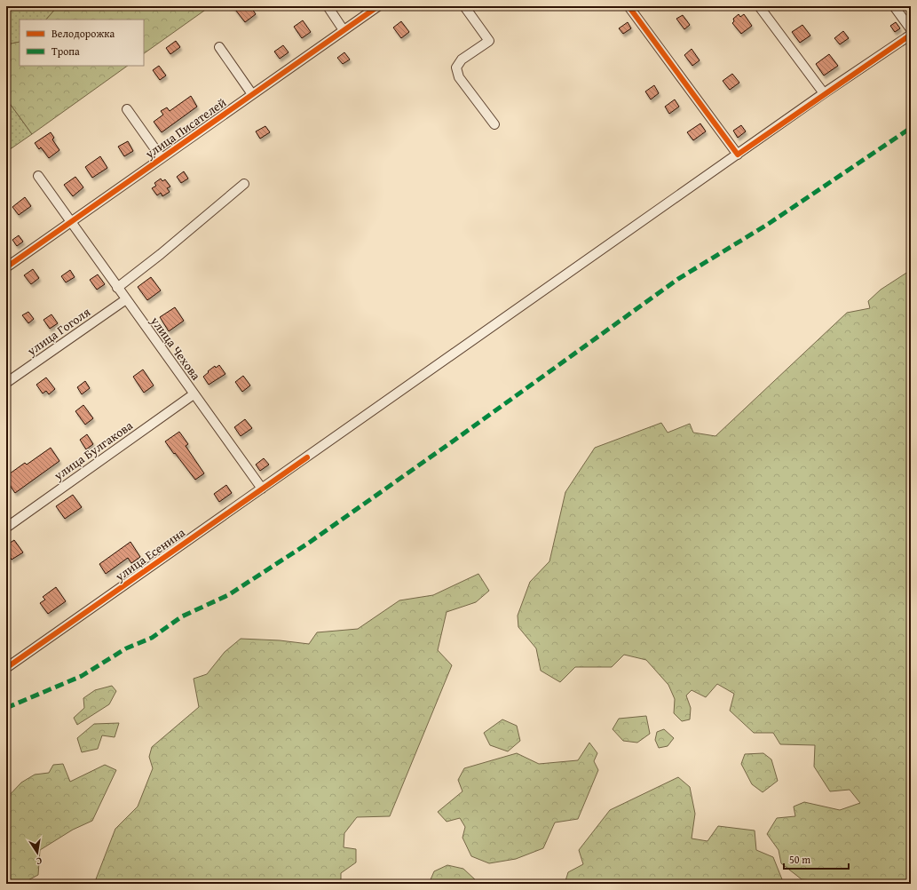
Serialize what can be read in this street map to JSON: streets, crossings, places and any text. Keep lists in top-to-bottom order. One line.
{"streets":{"street":["улица Писателей","улица Гоголя","улица Чехова","улица Булгакова","улица Есенина"]},"crossings":[["улица Писателей","улица Чехова"],["улица Гоголя","улица Чехова"],["улица Чехова","улица Булгакова"],["улица Чехова","улица Есенина"]],"legend":["Велодорожка","Тропа"],"scale_bar":"50 m","north":"bottom"}
